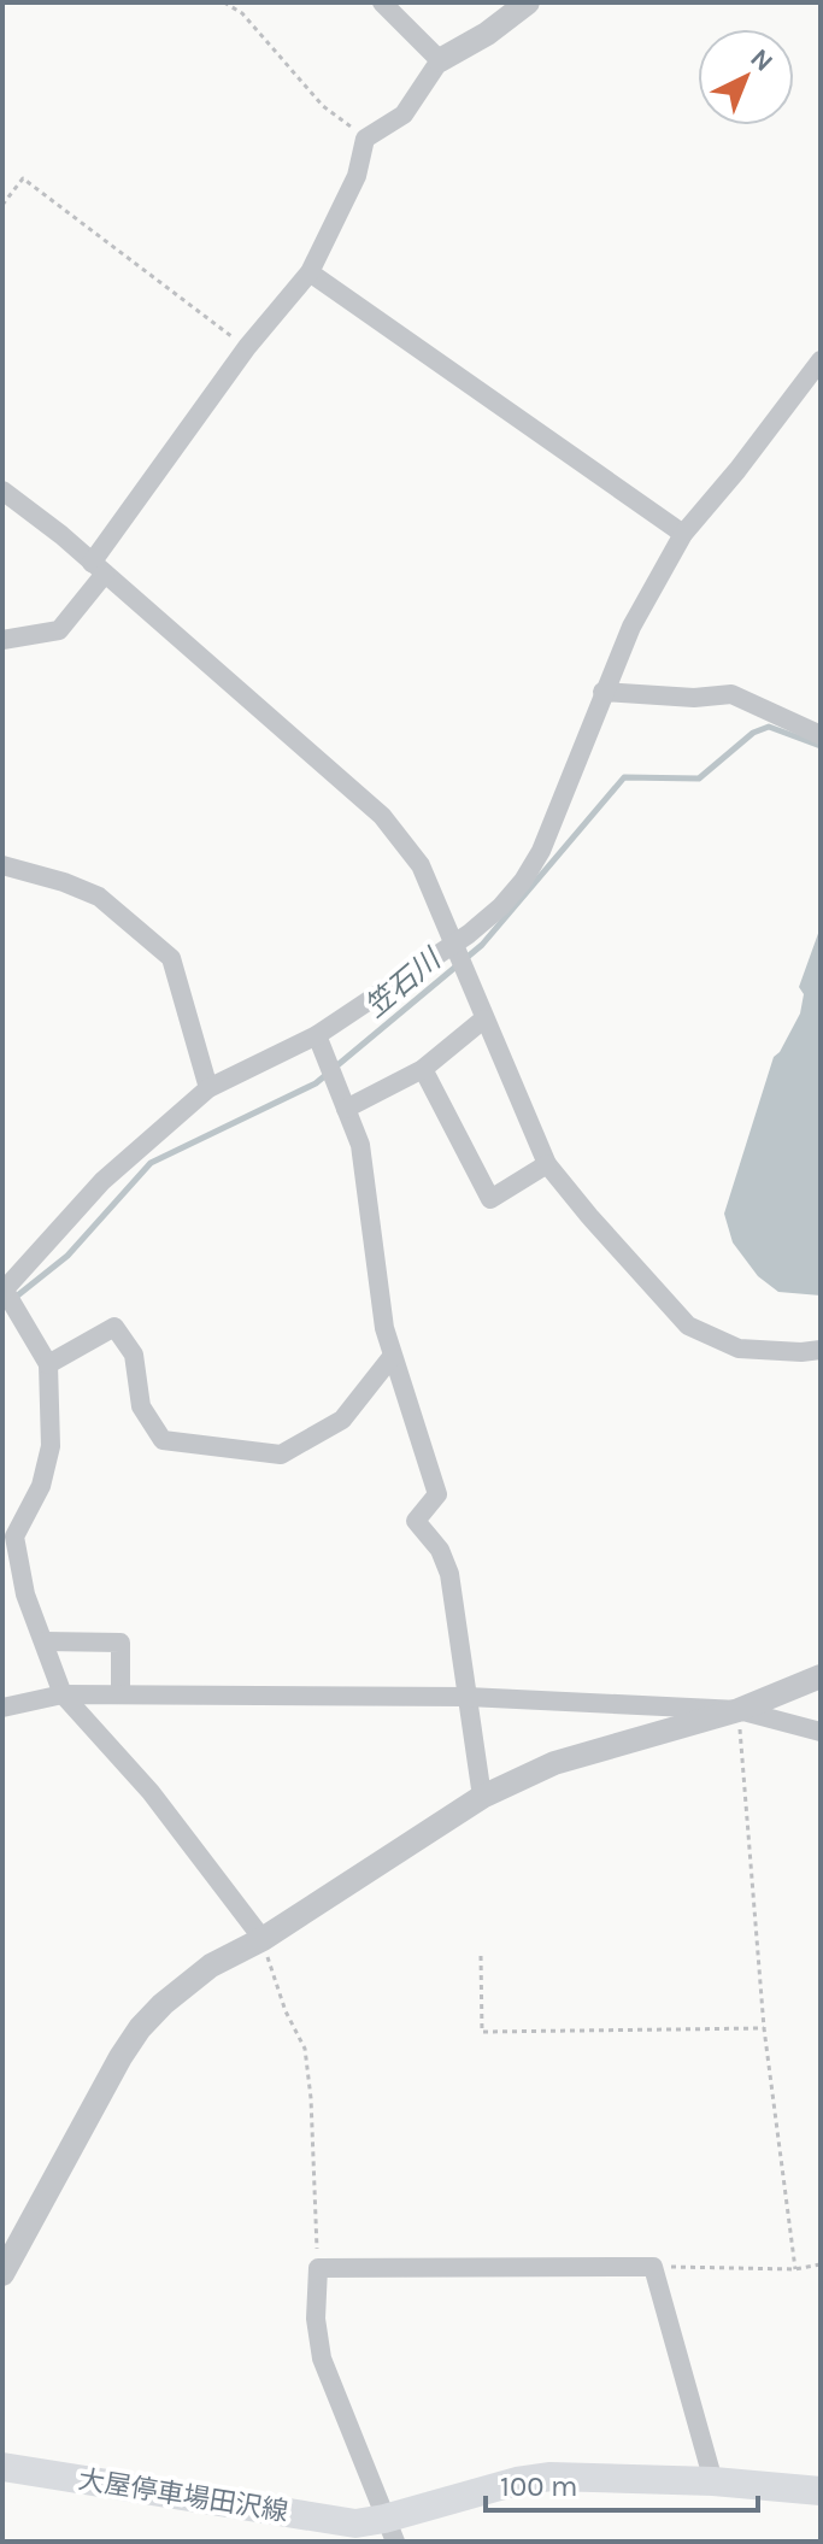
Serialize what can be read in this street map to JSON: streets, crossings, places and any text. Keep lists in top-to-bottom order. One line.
{"streets":{"main road":["大屋停車場田沢線"]},"water":["笠石川"],"scale_bar":"100 m","north":"top right"}
